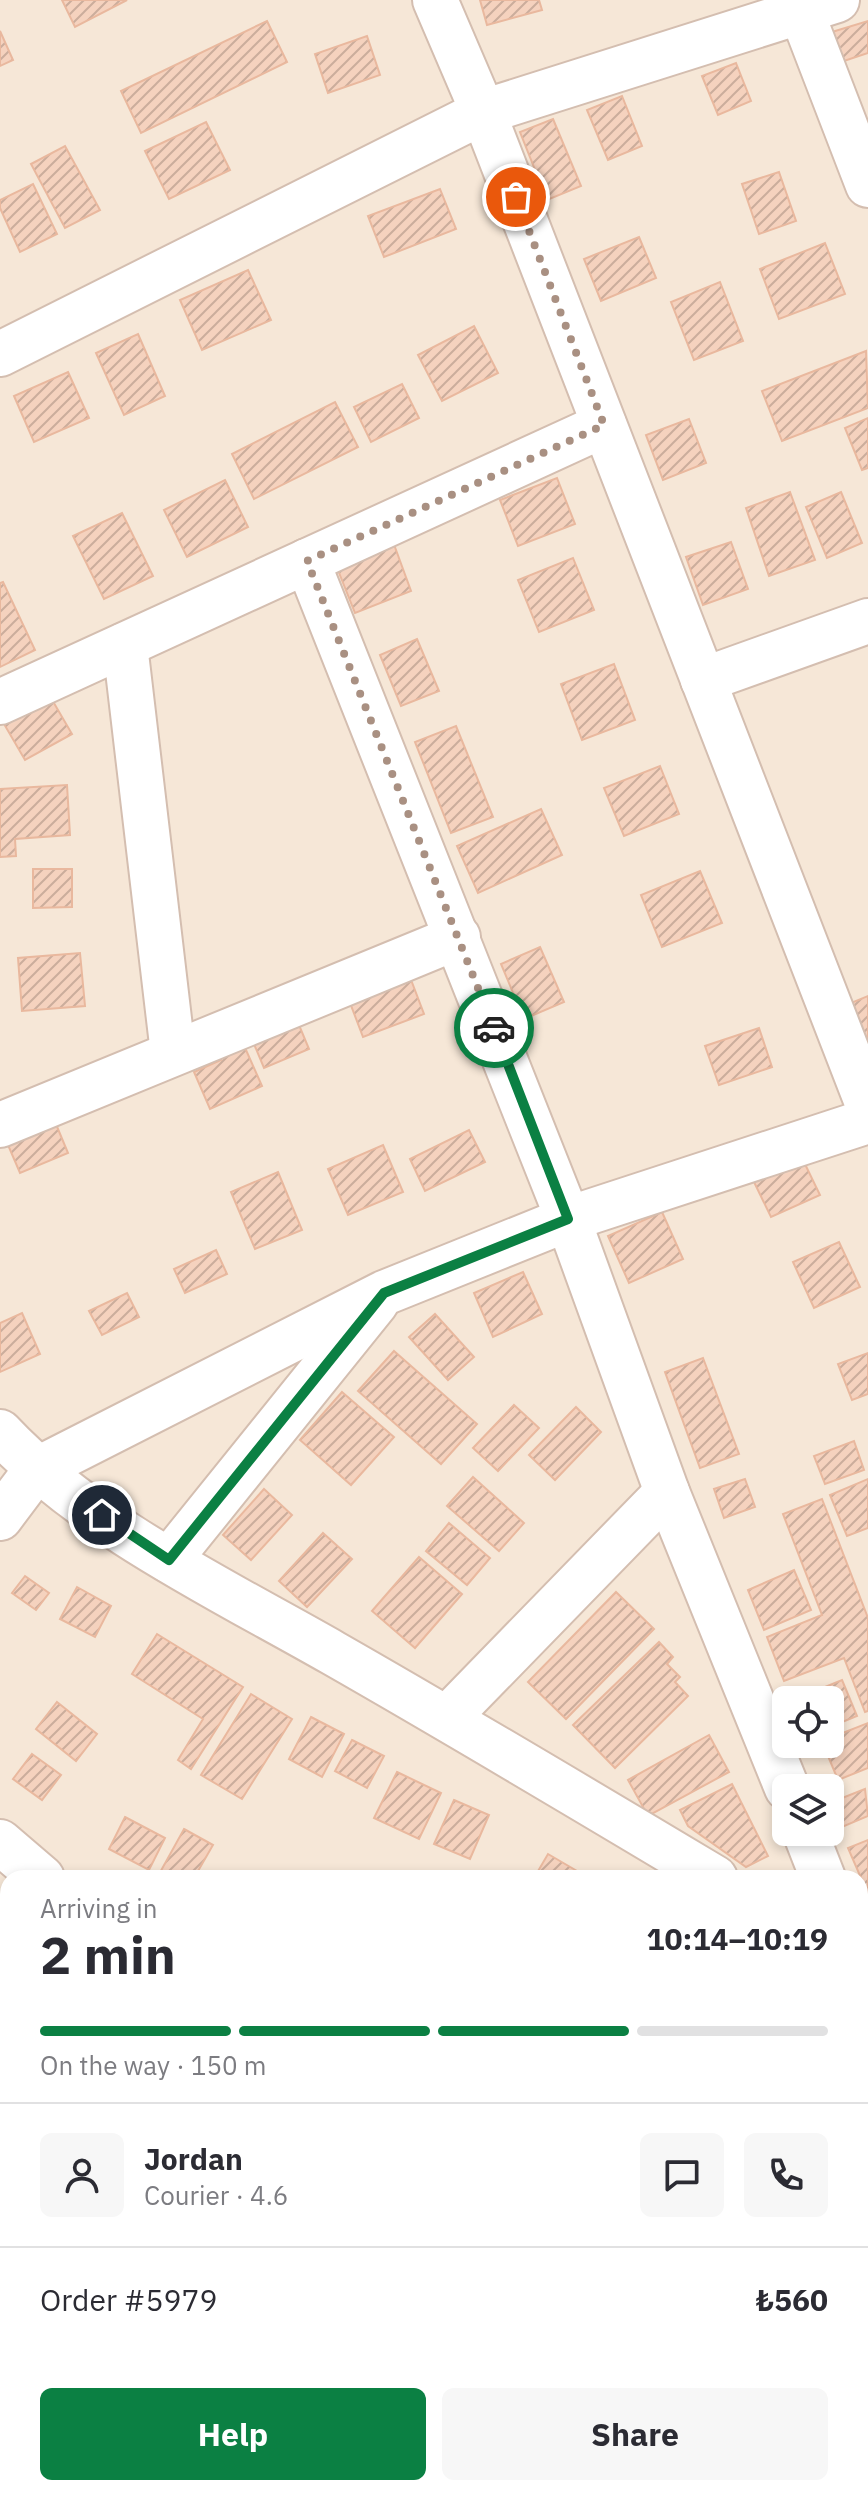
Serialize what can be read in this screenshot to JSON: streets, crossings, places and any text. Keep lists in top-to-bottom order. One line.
{"page":{"heading":["2 min","Arriving in","10:14–10:19"],"panel":["Jordan","Courier · 4.6","Order #5979","₺560"],"bar":"On the way · 150 m","buttons":["Help","Share"]}}
